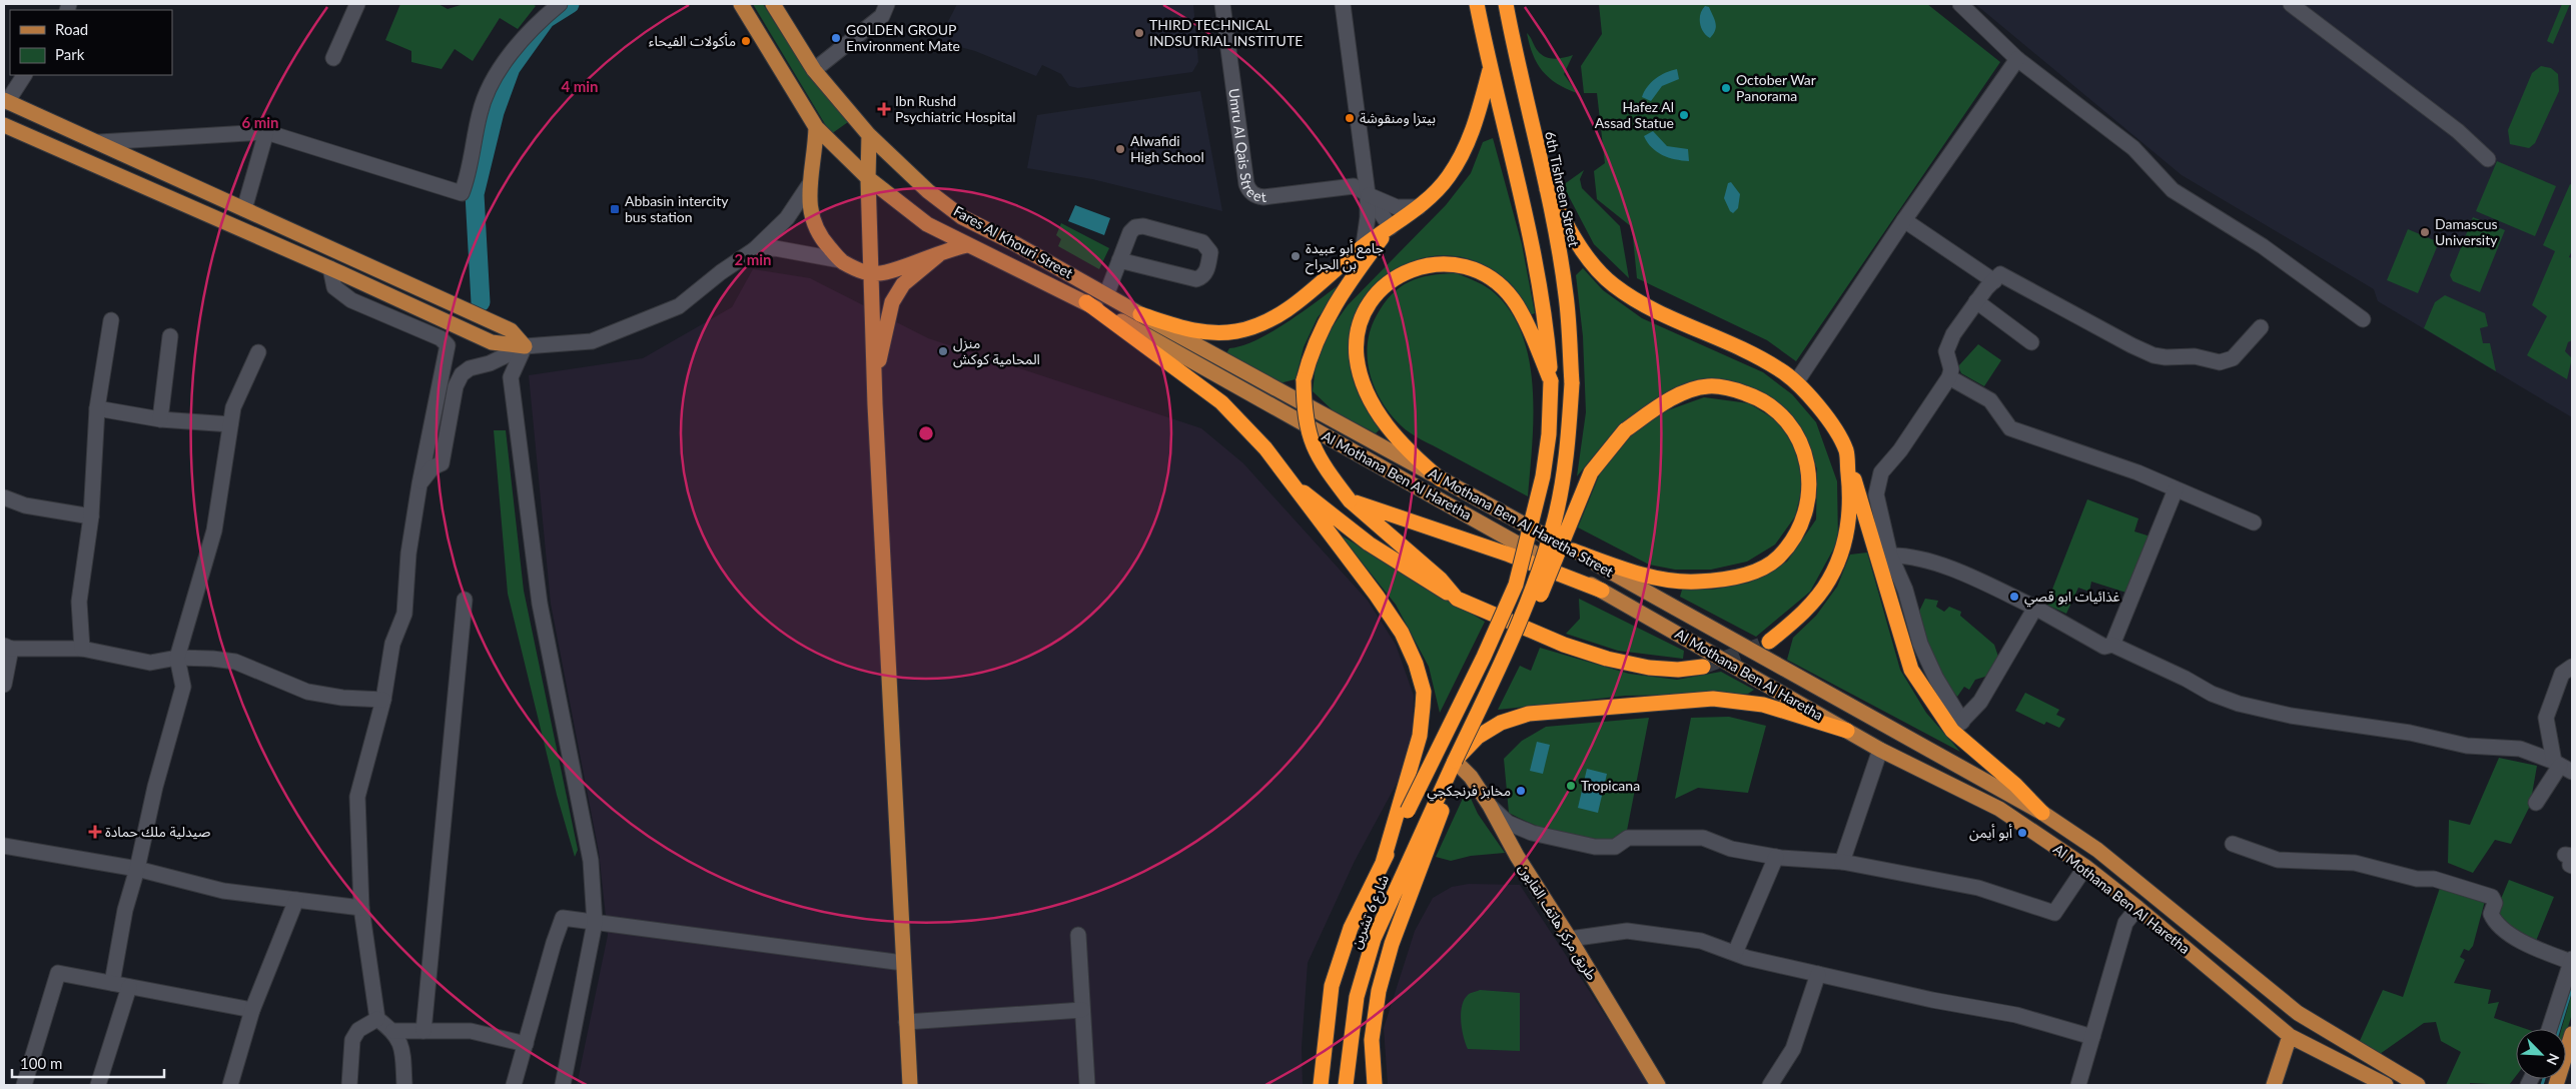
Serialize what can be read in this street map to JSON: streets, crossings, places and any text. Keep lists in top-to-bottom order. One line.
{"streets":{"highway":["6th Tishreen Street","شارع 6 تشرين"],"main road":["Fares Al Khouri Street","Al Mothana Ben Al Haretha","Al Mothana Ben Al Haretha Street","طريق مركز هاتف القابون"],"street":["Umru Al Qais Street"]},"crossings":[["Fares Al Khouri Street","Al Mothana Ben Al Haretha"],["Fares Al Khouri Street","Al Mothana Ben Al Haretha Street"],["Al Mothana Ben Al Haretha","Al Mothana Ben Al Haretha Street"],["شارع 6 تشرين","طريق مركز هاتف القابون"]],"places":{"other":["THIRD TECHNICAL INDSUTRIAL INSTITUTE","GOLDEN GROUP Environment Mate","مأكولات الفيحاء","October War Panorama","Hafez Al Assad Statue","بيتزا ومنقوشة","Alwafidi High School","Damascus University","جامع أبو عبيدة بن الجراح","منزل المحامية كوكش","غذائيات ابو قصي","Tropicana","مخابز فرنجكجي","أبو أيمن"],"health":["Ibn Rushd Psychiatric Hospital","صيدلية ملك حمادة"],"transit":["Abbasin intercity bus station"]},"legend":["Road","Park"],"scale_bar":"100 m","north":"bottom right","rings":["4 min","6 min","2 min"]}
